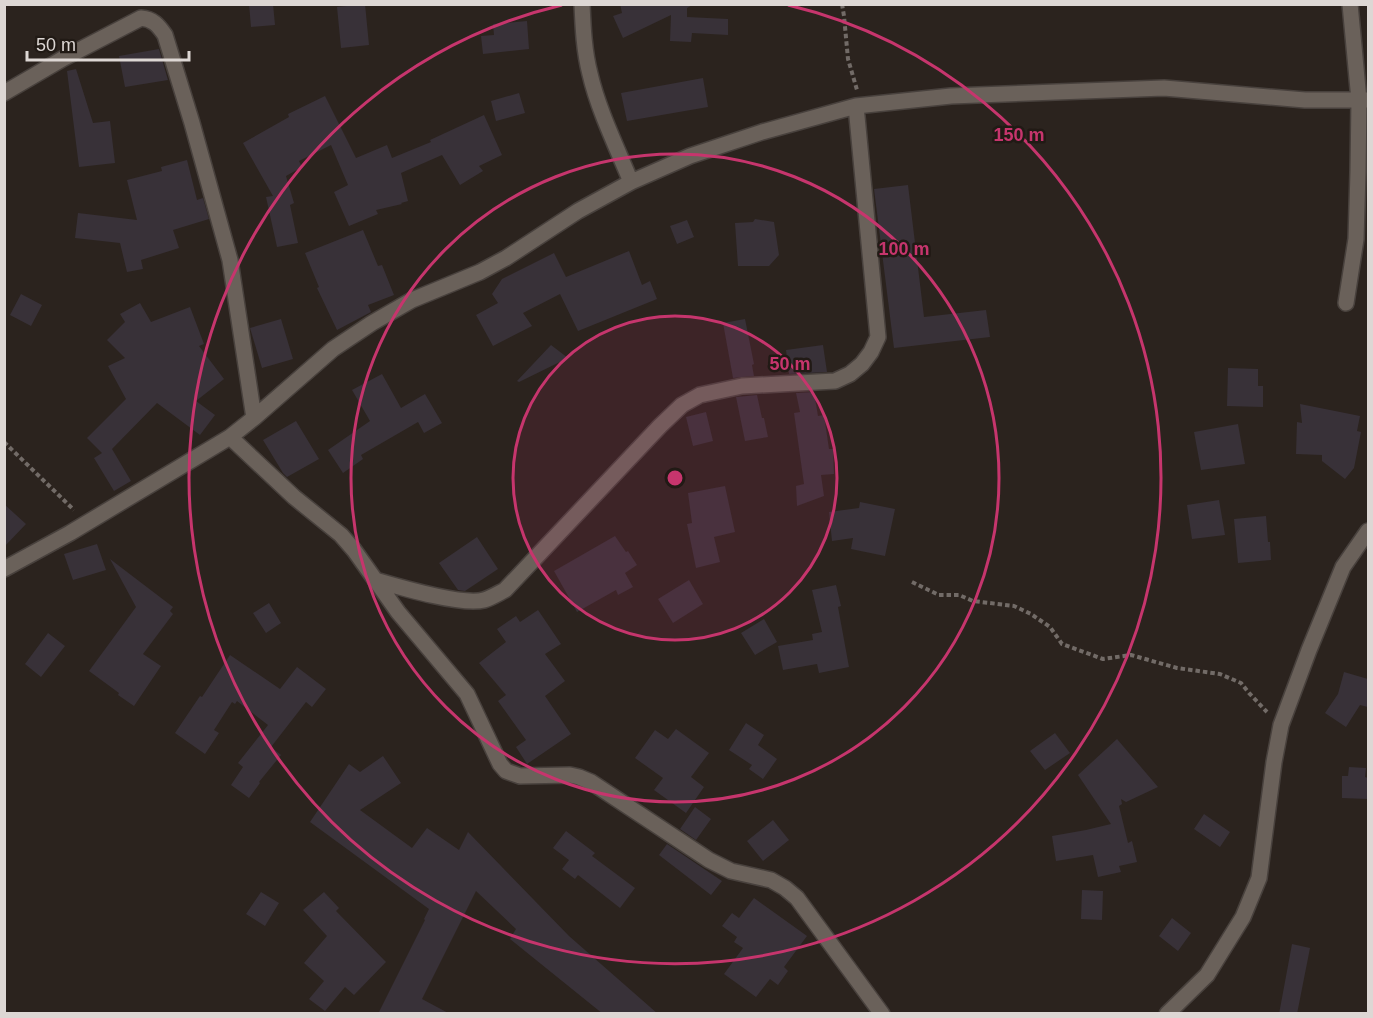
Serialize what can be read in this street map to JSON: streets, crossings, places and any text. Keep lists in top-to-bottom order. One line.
{"scale_bar":"50 m","rings":["150 m","100 m","50 m"]}
